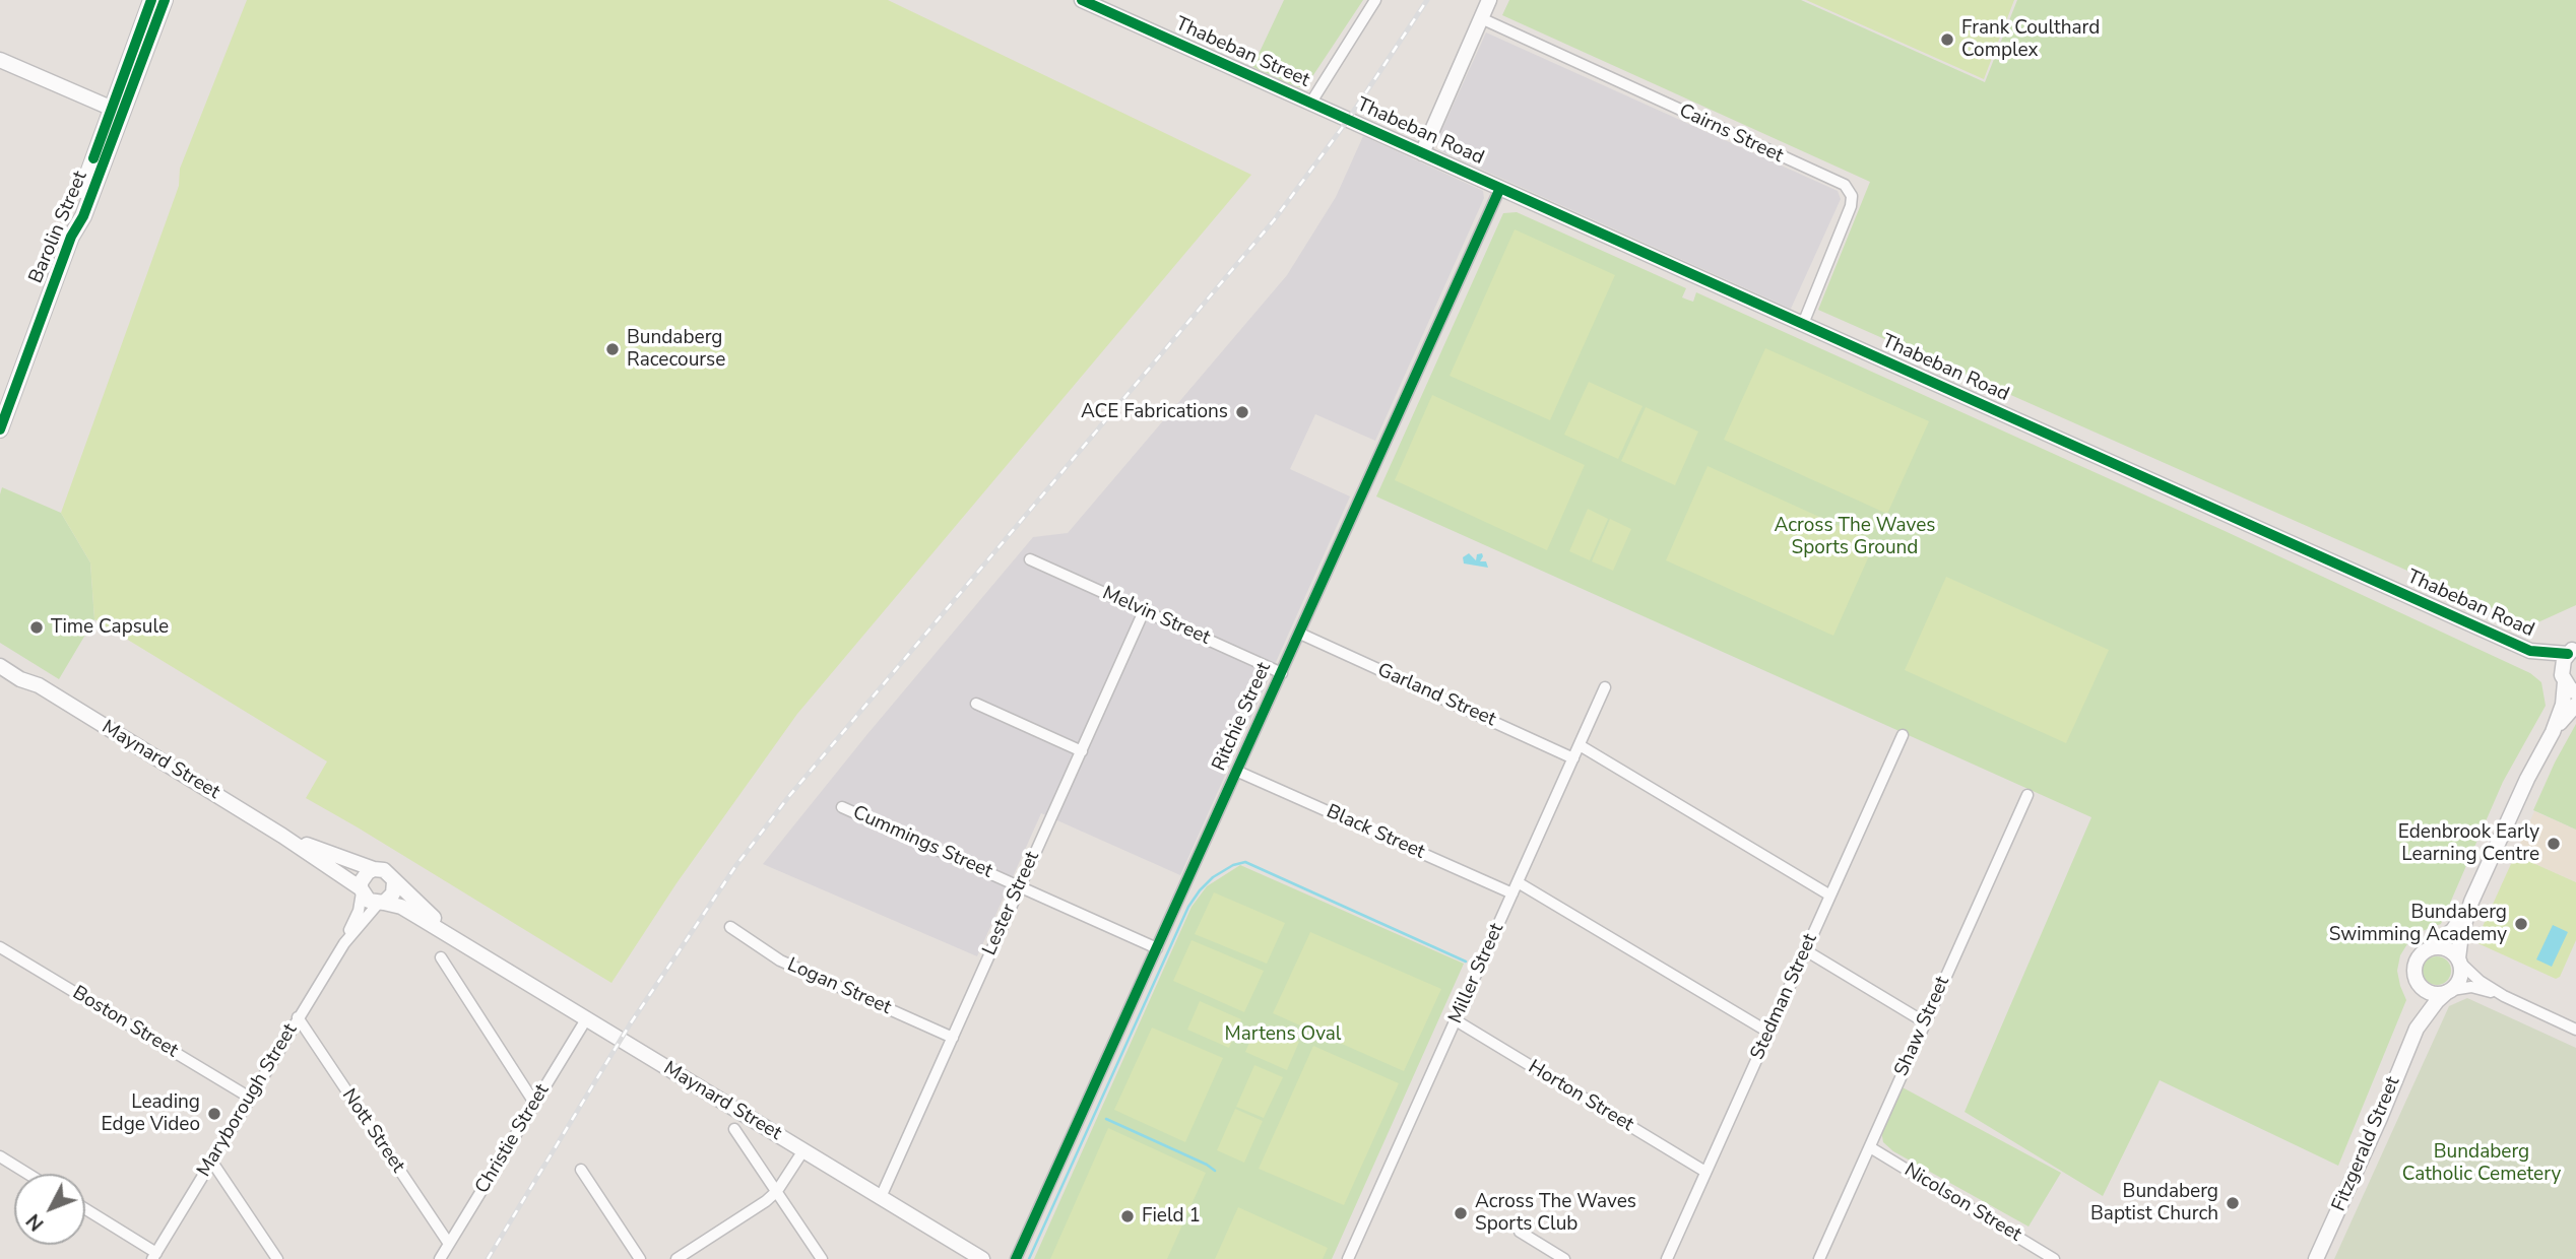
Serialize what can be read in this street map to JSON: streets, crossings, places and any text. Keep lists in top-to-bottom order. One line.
{"streets":{"main road":["Barolin Street"],"street":["Thabeban Street","Thabeban Road","Cairns Street","Melvin Street","Garland Street","Ritchie Street","Maynard Street","Black Street","Cummings Street","Lester Street","Miller Street","Logan Street","Stedman Street","Boston Street","Shaw Street","Horton Street","Maryborough Street","Nott Street","Christie Street","Fitzgerald Street","Nicolson Street"]},"crossings":[["Thabeban Street","Thabeban Road"],["Thabeban Road","Cairns Street"],["Thabeban Road","Ritchie Street"],["Melvin Street","Ritchie Street"],["Melvin Street","Lester Street"],["Garland Street","Ritchie Street"],["Garland Street","Miller Street"],["Ritchie Street","Black Street"],["Ritchie Street","Cummings Street"],["Maynard Street","Lester Street"],["Maynard Street","Maryborough Street"],["Maynard Street","Christie Street"],["Black Street","Miller Street"],["Cummings Street","Lester Street"],["Lester Street","Logan Street"],["Miller Street","Horton Street"],["Stedman Street","Horton Street"],["Boston Street","Maryborough Street"],["Shaw Street","Nicolson Street"],["Maryborough Street","Nott Street"],["Nott Street","Christie Street"]],"parks":["Across The Waves Sports Ground","Martens Oval","Bundaberg Catholic Cemetery"],"places":["Frank Coulthard Complex","Bundaberg Racecourse","ACE Fabrications","Time Capsule","Edenbrook Early Learning Centre","Bundaberg Swimming Academy","Leading Edge Video","Bundaberg Baptist Church","Across The Waves Sports Club","Field 1"],"north":"bottom left"}
